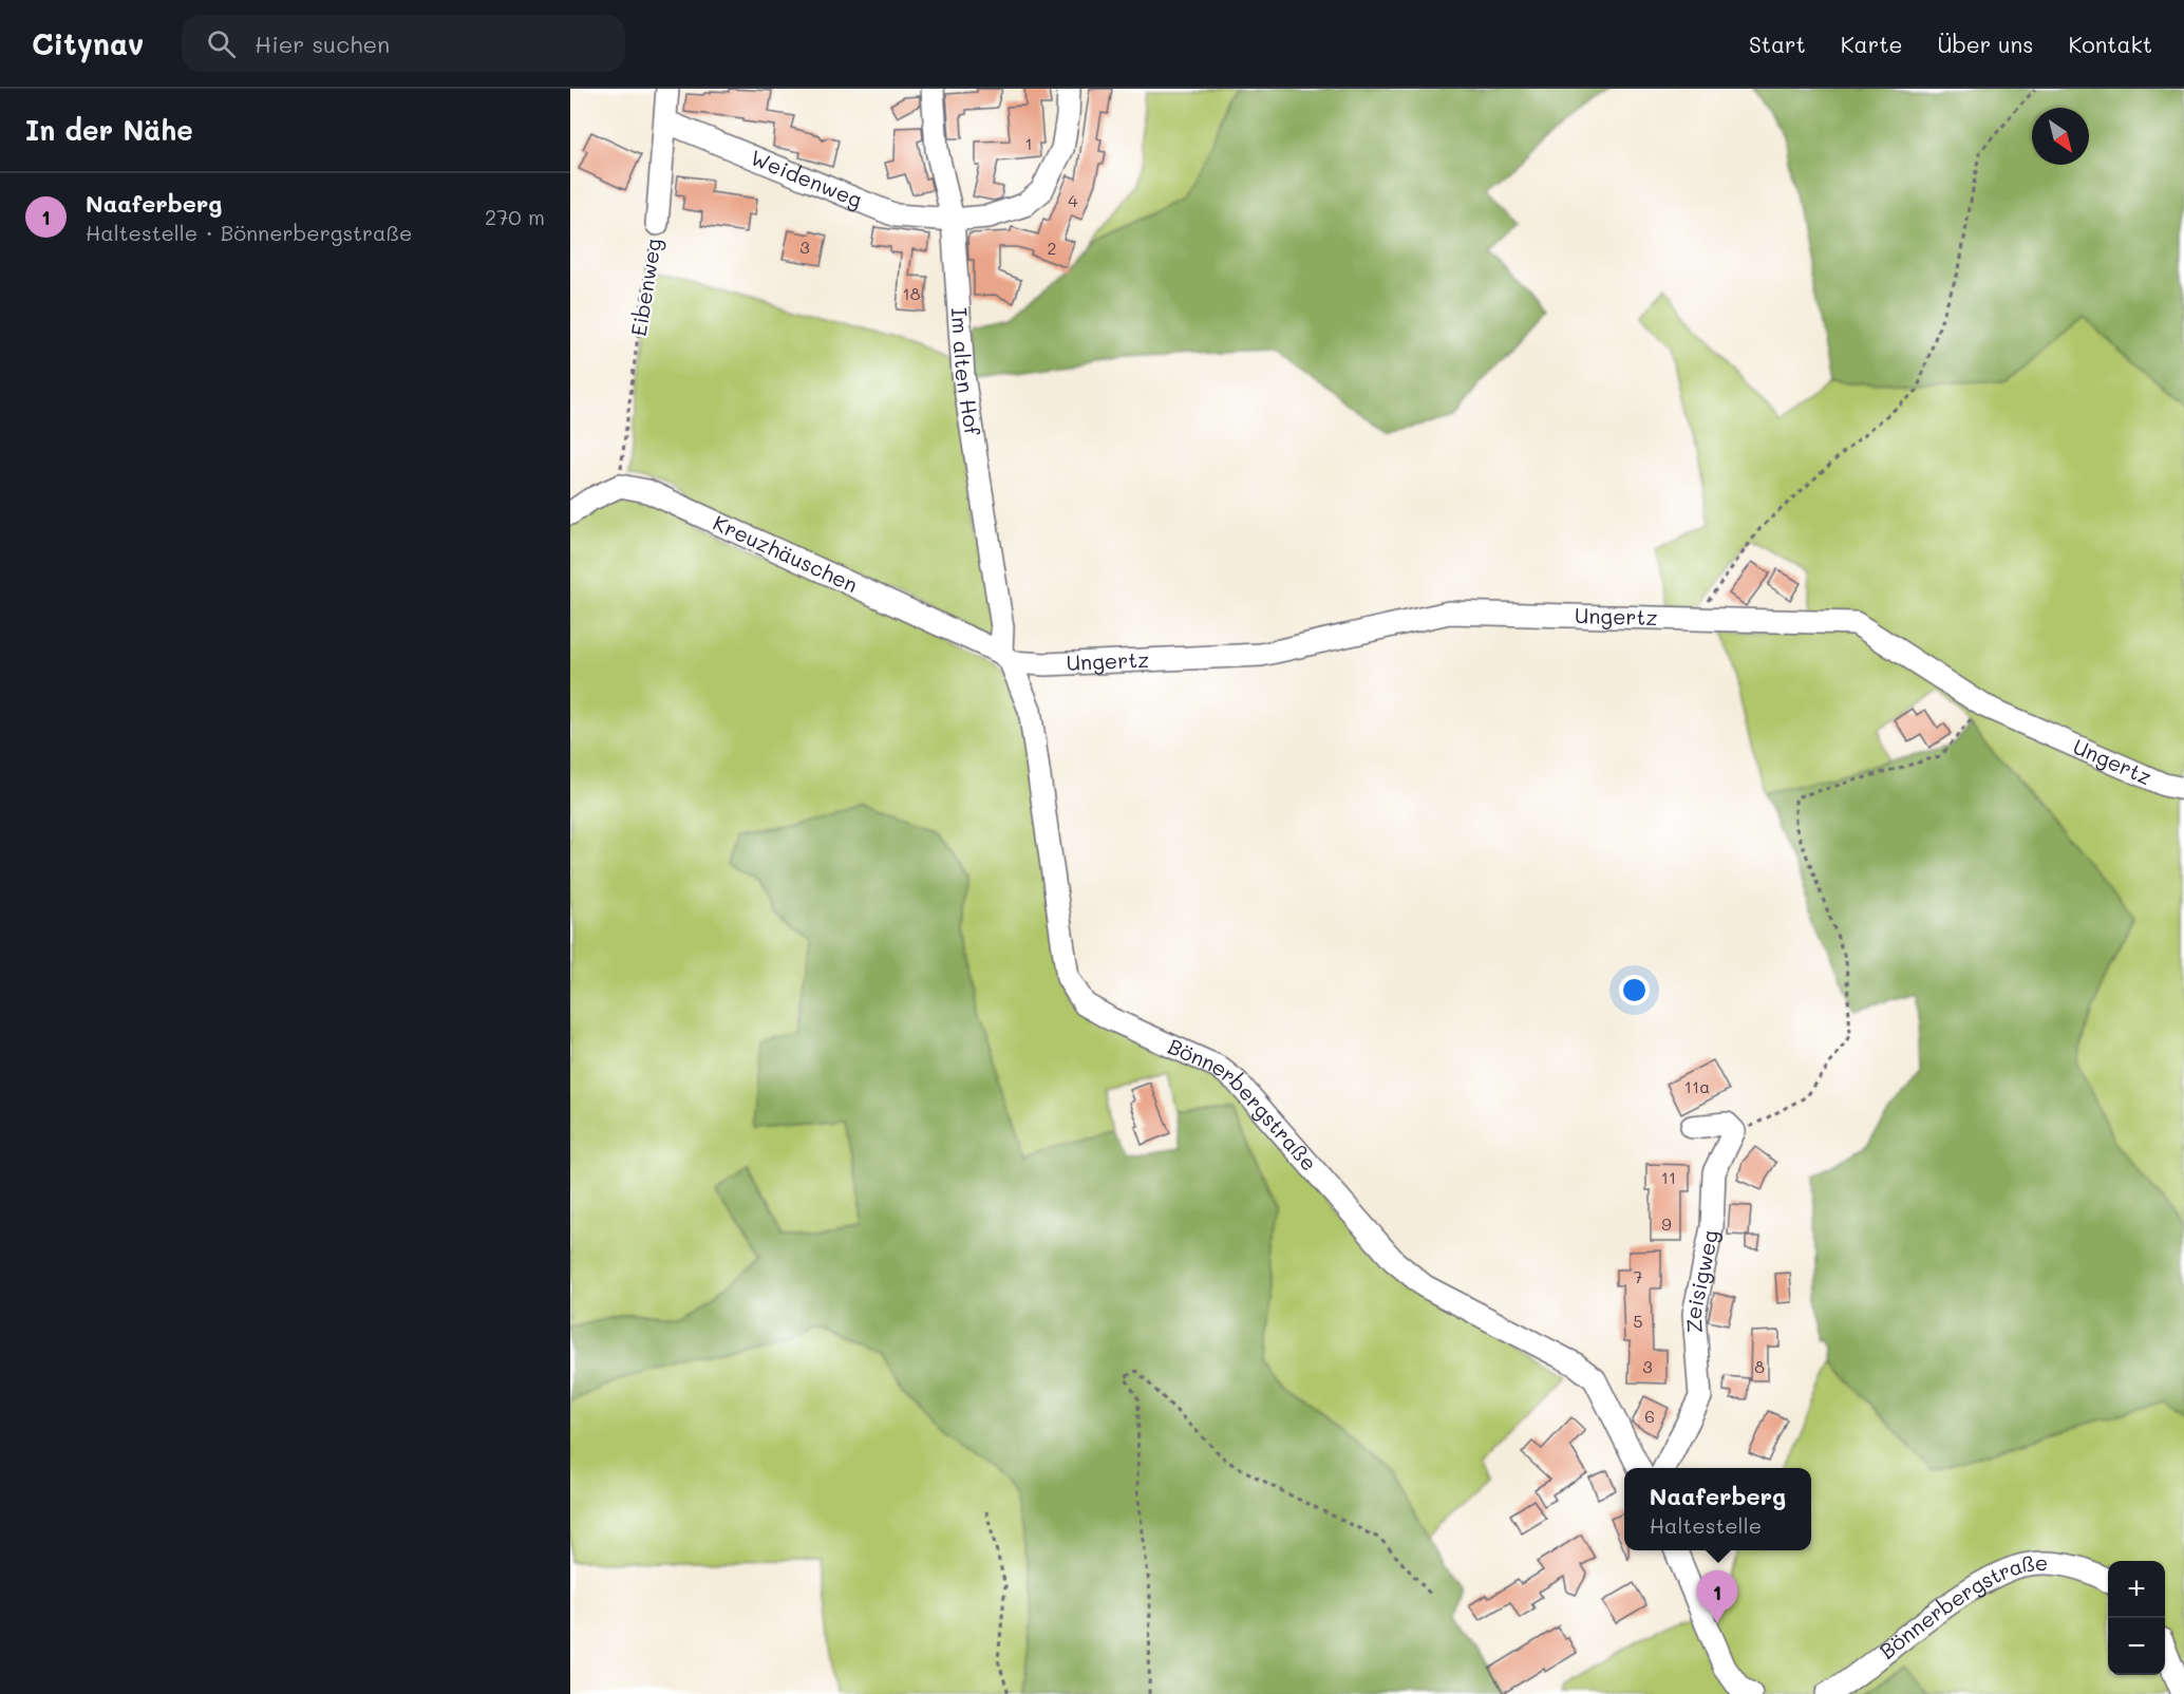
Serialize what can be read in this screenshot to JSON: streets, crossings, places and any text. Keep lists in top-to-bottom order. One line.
{"streets":{"street":["Weidenweg","Eibenweg","Im alten Hof","Kreuzhäuschen","Ungertz","Bönnerbergstraße","Zeisigweg"]},"crossings":[["Weidenweg","Eibenweg"],["Weidenweg","Im alten Hof"],["Eibenweg","Kreuzhäuschen"],["Im alten Hof","Kreuzhäuschen"],["Im alten Hof","Ungertz"],["Im alten Hof","Bönnerbergstraße"],["Kreuzhäuschen","Ungertz"],["Kreuzhäuschen","Bönnerbergstraße"],["Ungertz","Bönnerbergstraße"]],"house_numbers":["1","4","3","2","18","11a","11","9","7","5","3","8","6"],"north":"bottom right","page":{"header":"Citynav","search":"Hier suchen","nav":["Start","Karte","Über uns","Kontakt"],"heading":"In der Nähe","list":[{"mark":"1","name":"Naaferberg","note":"Haltestelle · Bönnerbergstraße","value":"270 m"}],"popup":["Naaferberg","Haltestelle"],"map_buttons":["+","−"],"pins":"1"}}
